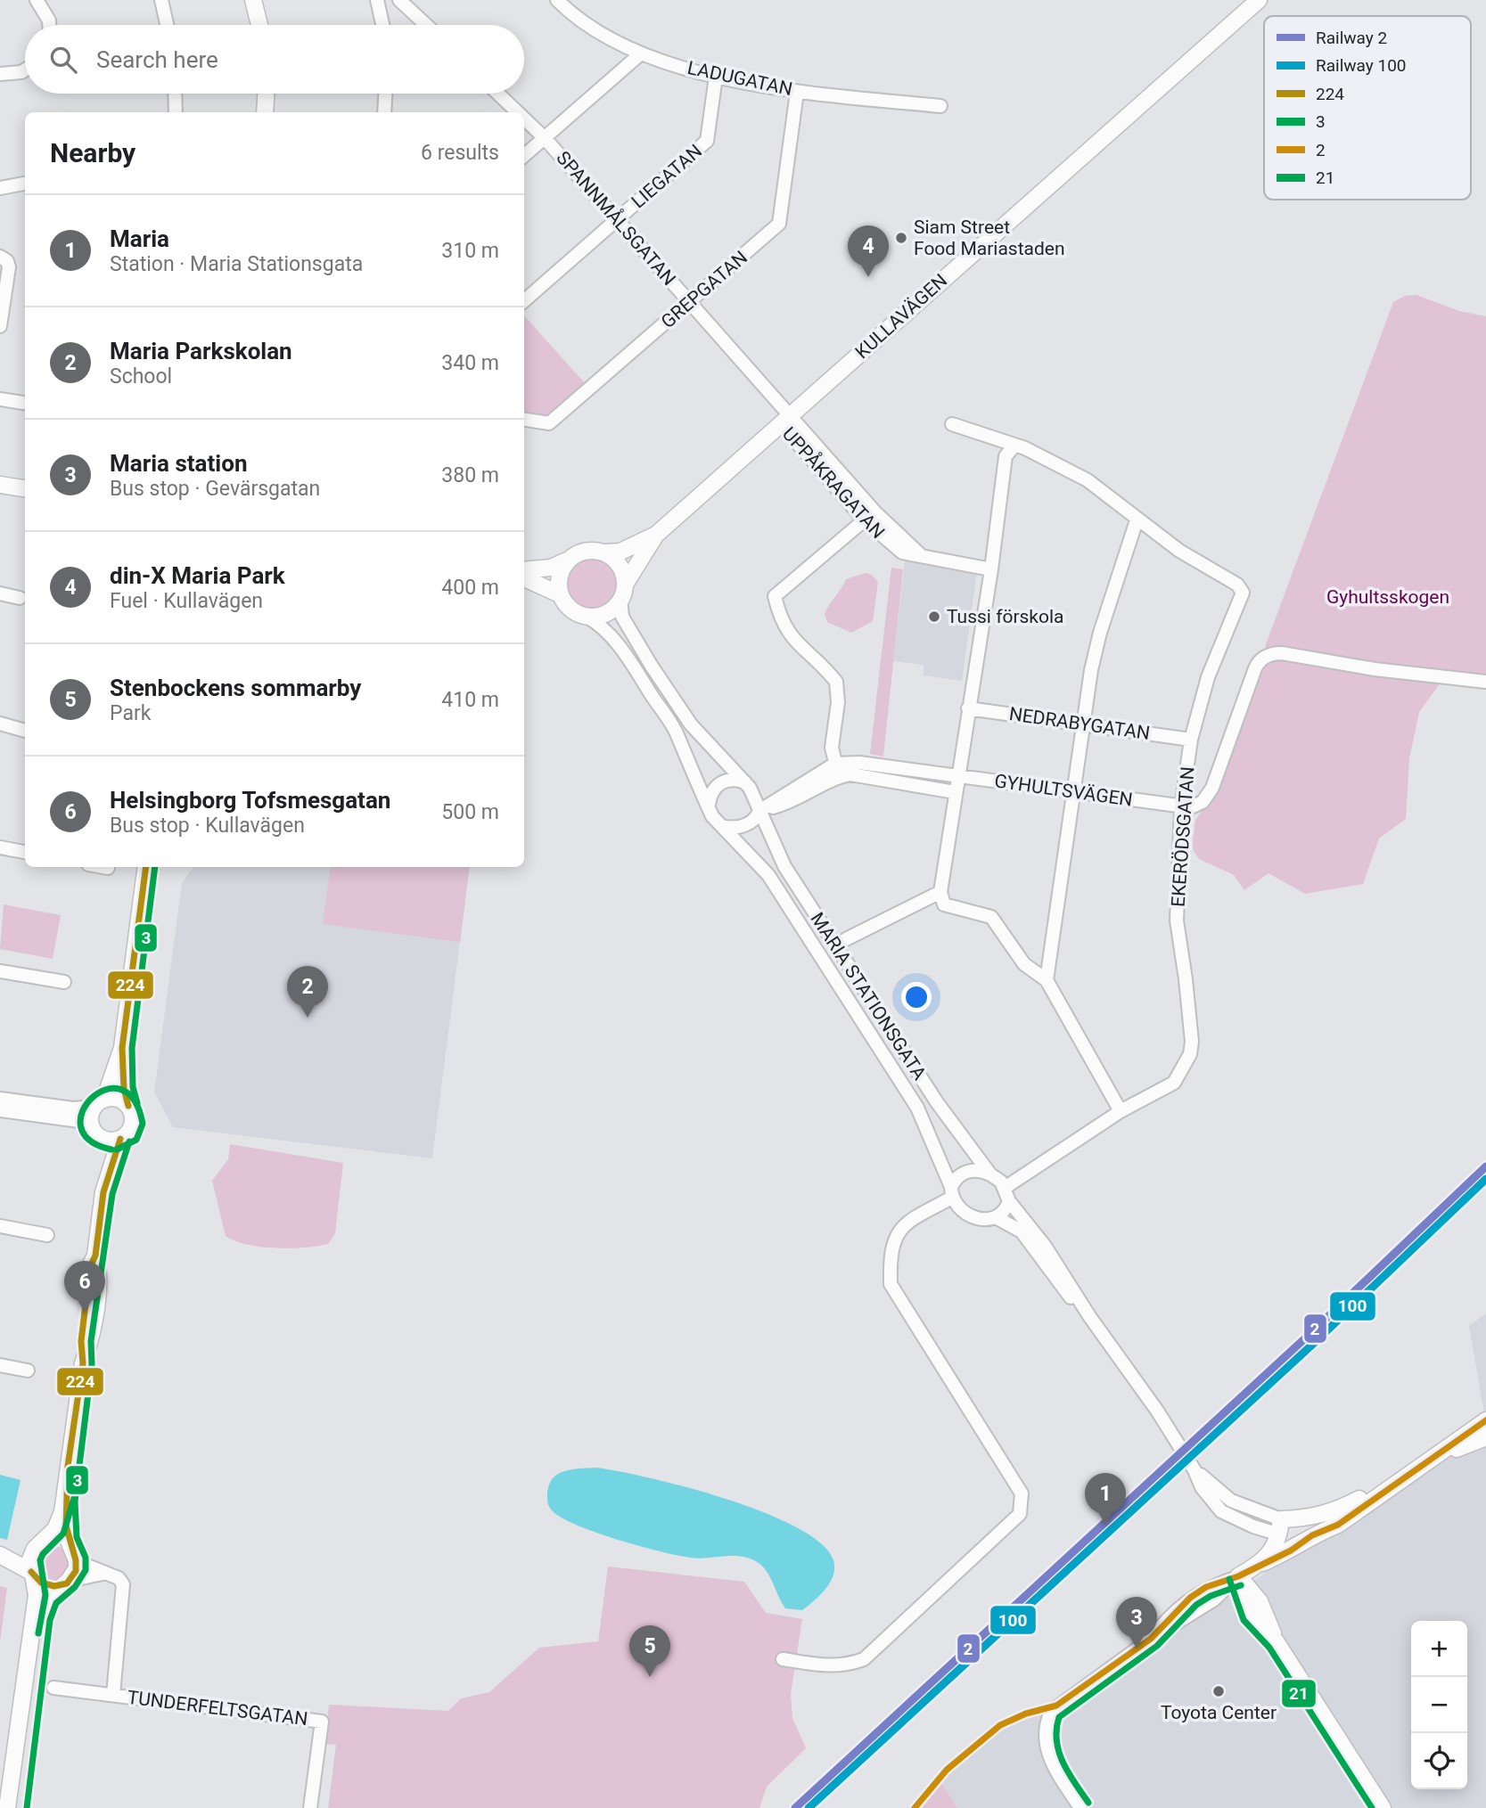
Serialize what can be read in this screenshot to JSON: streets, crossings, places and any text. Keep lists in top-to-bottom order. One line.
{"streets":{"street":["LADUGATAN","LIEGATAN","SPANNMÅLSGATAN","GREPGATAN","KULLAVÄGEN","UPPÅKRAGATAN","NEDRABYGATAN","GYHULTSVÄGEN","EKERÖDSGATAN","MARIA STATIONSGATA","TUNDERFELTSGATAN"]},"crossings":[["LADUGATAN","LIEGATAN"],["LADUGATAN","GREPGATAN"],["LIEGATAN","SPANNMÅLSGATAN"],["SPANNMÅLSGATAN","GREPGATAN"],["SPANNMÅLSGATAN","KULLAVÄGEN"],["SPANNMÅLSGATAN","UPPÅKRAGATAN"],["KULLAVÄGEN","UPPÅKRAGATAN"],["KULLAVÄGEN","MARIA STATIONSGATA"],["NEDRABYGATAN","EKERÖDSGATAN"],["GYHULTSVÄGEN","EKERÖDSGATAN"],["GYHULTSVÄGEN","MARIA STATIONSGATA"],["EKERÖDSGATAN","MARIA STATIONSGATA"]],"parks":["Gyhultsskogen"],"places":["Siam Street Food Mariastaden","Tussi förskola","Toyota Center"],"lines":["transit line 224","transit line 3","rail line 2","rail line 100","transit line 2","transit line 21"],"legend":["Railway 2","Railway 100","224","3","2","21"],"page":{"search":"Search here","heading":["Nearby","6 results"],"list":[{"mark":"1","name":"Maria","note":"Station · Maria Stationsgata","value":"310 m"},{"mark":"2","name":"Maria Parkskolan","note":"School","value":"340 m"},{"mark":"3","name":"Maria station","note":"Bus stop · Gevärsgatan","value":"380 m"},{"mark":"4","name":"din-X Maria Park","note":"Fuel · Kullavägen","value":"400 m"},{"mark":"5","name":"Stenbockens sommarby","note":"Park","value":"410 m"},{"mark":"6","name":"Helsingborg Tofsmesgatan","note":"Bus stop · Kullavägen","value":"500 m"}],"pins":["4","2","6","1","3","5"],"map_buttons":["+","−"]}}
